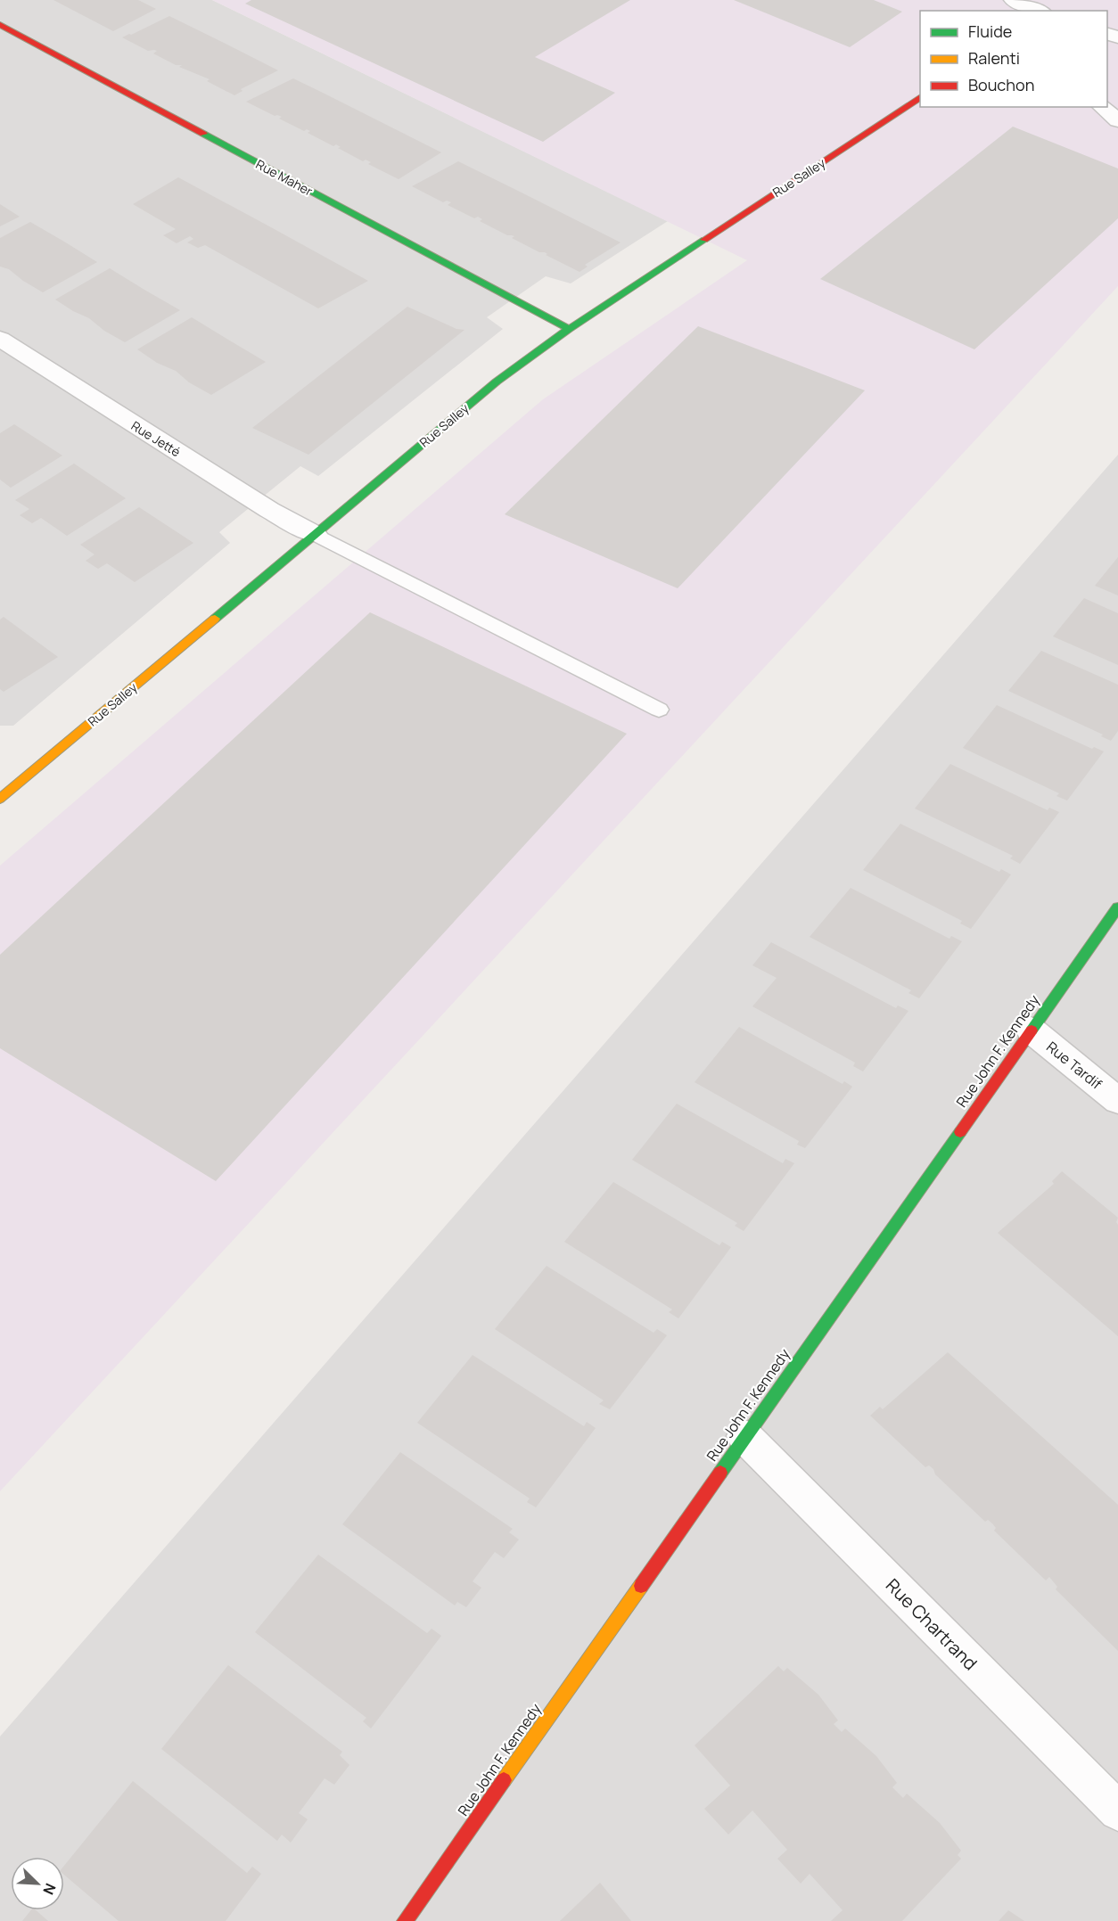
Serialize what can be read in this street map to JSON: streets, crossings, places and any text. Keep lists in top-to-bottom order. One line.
{"streets":{"street":["Rue Maher","Rue Salley","Rue Jetté","Rue John F. Kennedy","Rue Tardif","Rue Chartrand"]},"crossings":[["Rue Maher","Rue Salley"],["Rue Salley","Rue Jetté"],["Rue John F. Kennedy","Rue Tardif"],["Rue John F. Kennedy","Rue Chartrand"]],"legend":["Fluide","Ralenti","Bouchon"],"north":"bottom right"}
